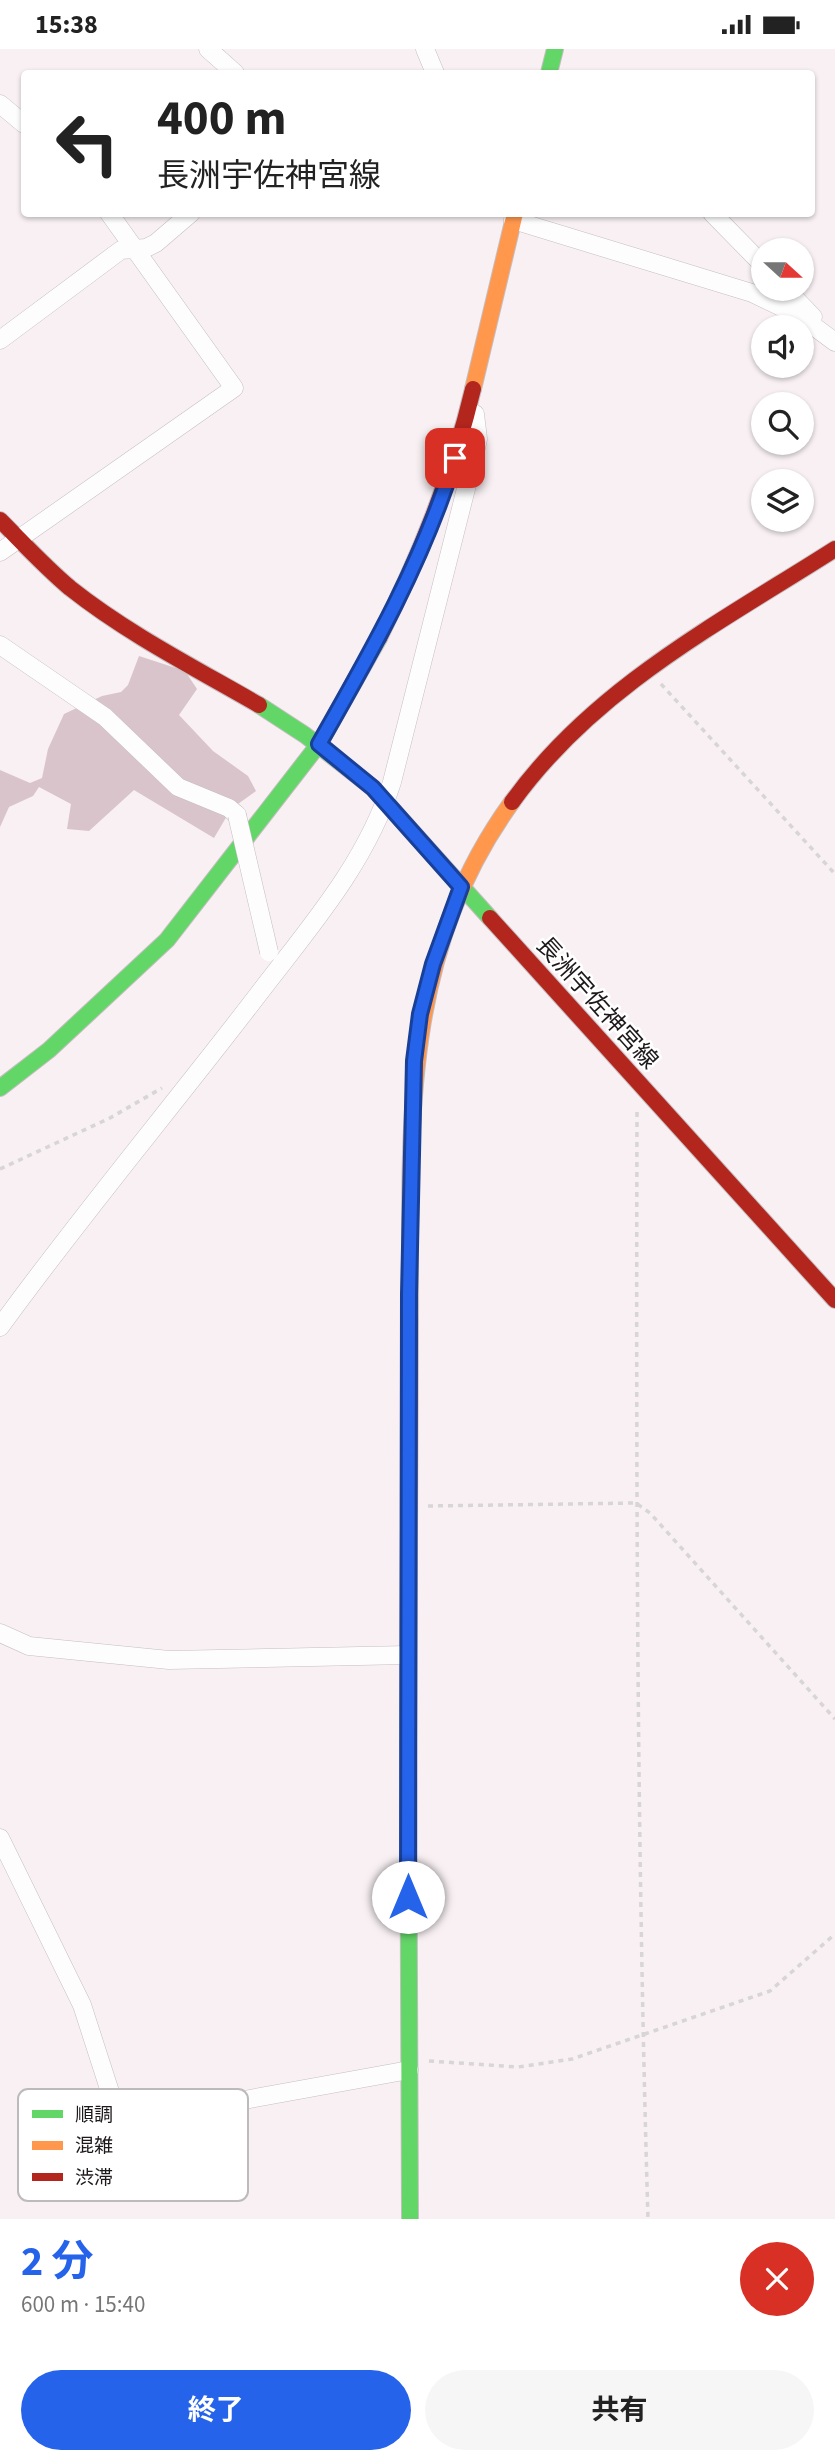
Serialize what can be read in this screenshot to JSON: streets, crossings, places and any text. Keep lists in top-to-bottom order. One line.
{"streets":{"main road":["長洲宇佐神宮線"]},"legend":["順調","混雑","渋滞"],"north":"right","page":{"status":"15:38","turn":["400 m","長洲宇佐神宮線"],"heading":["2 分","600 m · 15:40"],"buttons":["終了","共有"]}}
